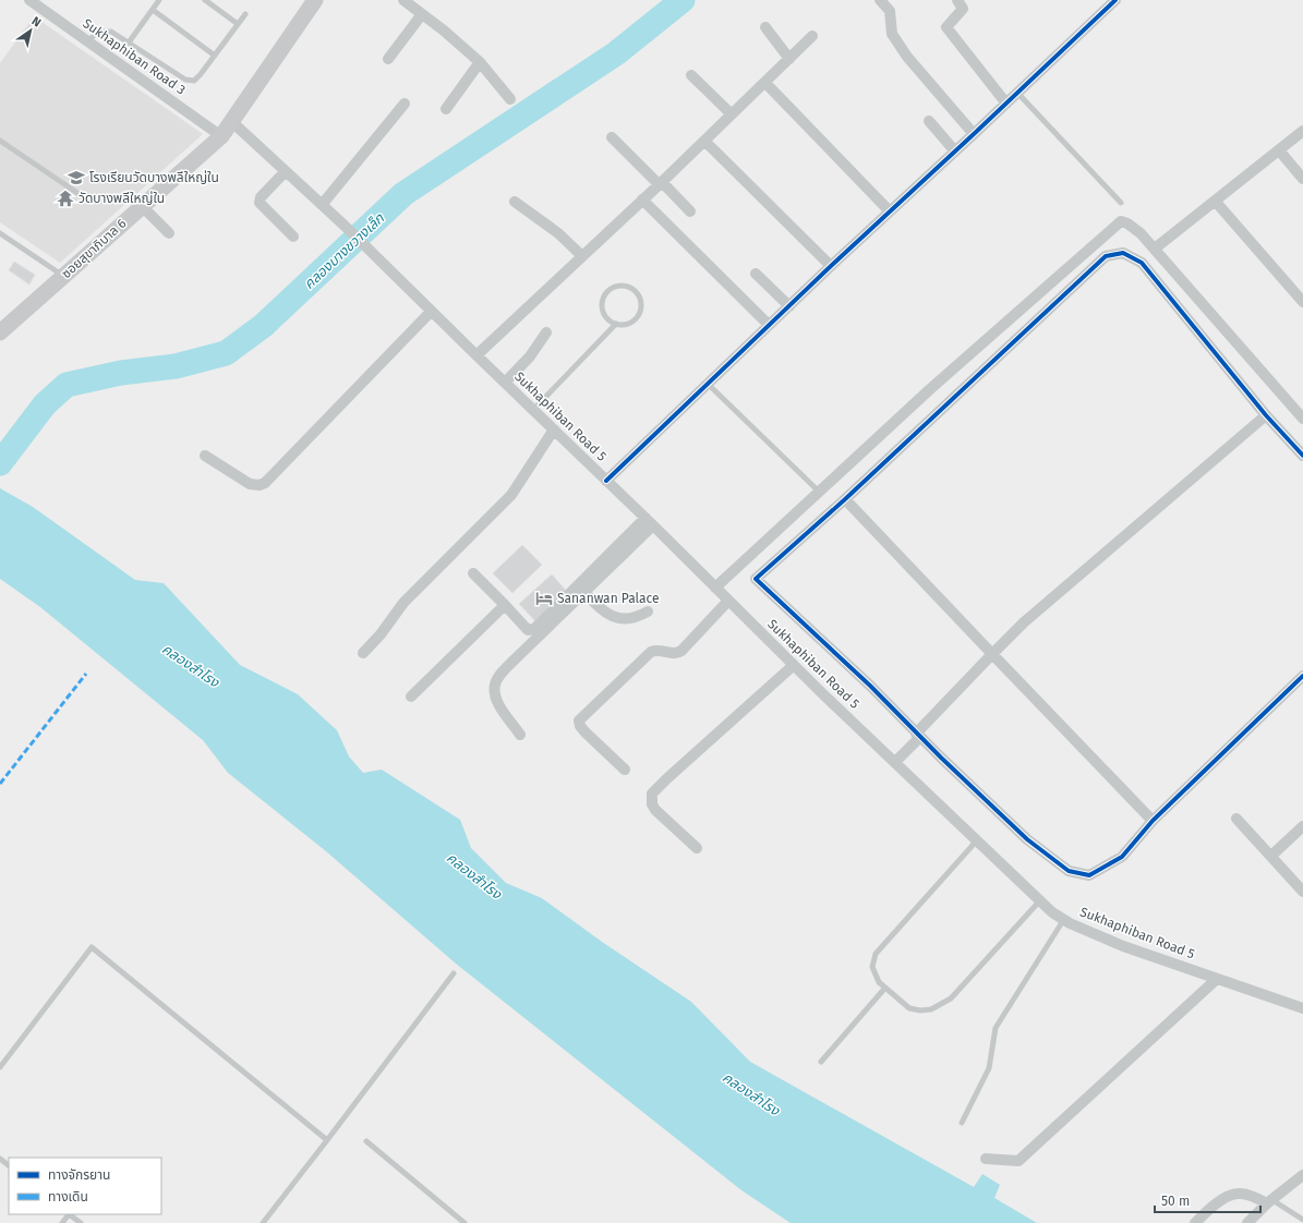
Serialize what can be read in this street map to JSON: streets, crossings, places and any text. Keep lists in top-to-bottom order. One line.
{"streets":{"street":["Sukhaphiban Road 3","ซอยสุขาภิบาล 6","Sukhaphiban Road 5"]},"crossings":[["Sukhaphiban Road 3","ซอยสุขาภิบาล 6"],["ซอยสุขาภิบาล 6","Sukhaphiban Road 5"]],"water":["คลองบางขวางเล็ก","คลองสำโรง"],"places":{"school or university":["โรงเรียนวัดบางพลีใหญ่ใน"],"temple":["วัดบางพลีใหญ่ใน"],"hotel":["Sananwan Palace"]},"legend":["ทางจักรยาน","ทางเดิน"],"scale_bar":"50 m","north":"top right"}
